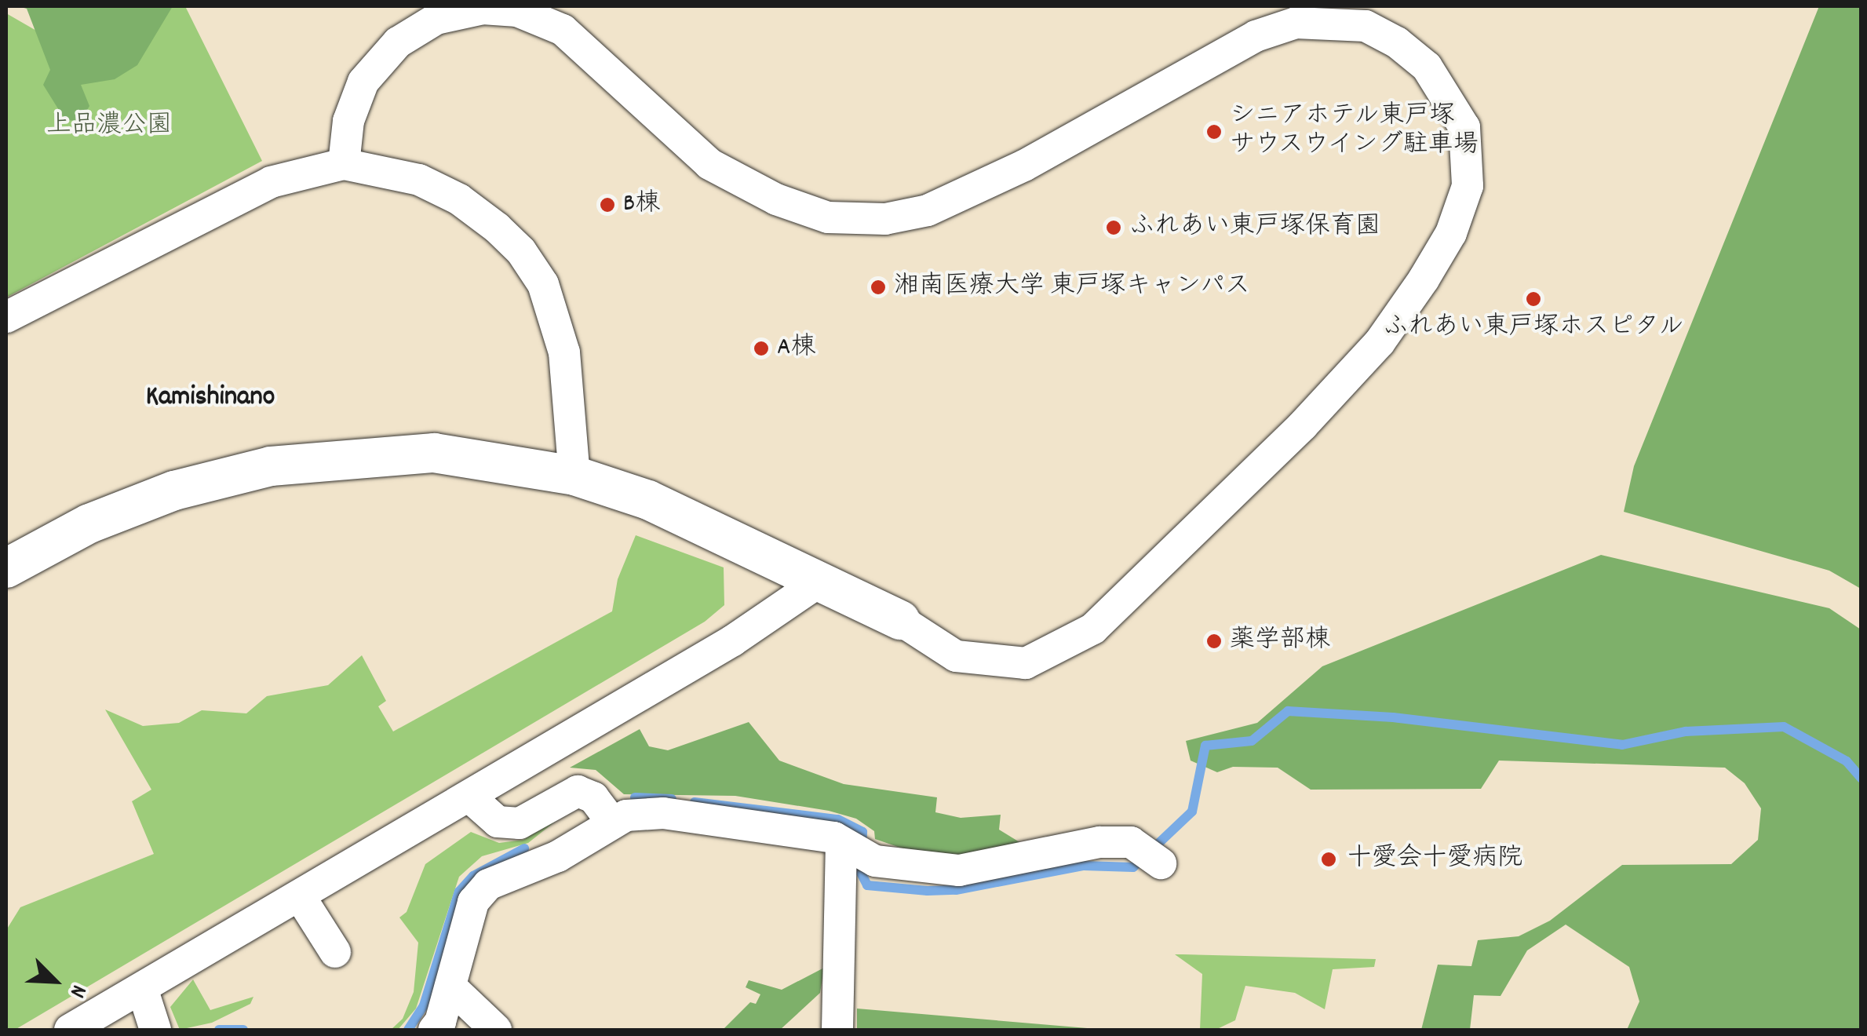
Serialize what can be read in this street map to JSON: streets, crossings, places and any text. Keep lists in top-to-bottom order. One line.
{"districts":["Kamishinano"],"parks":["上品濃公園"],"places":["シニアホテル東戸塚 サウスウイング駐車場","B棟","ふれあい東戸塚保育園","湘南医療大学 東戸塚キャンパス","ふれあい東戸塚ホスピタル","A棟","薬学部棟","十愛会十愛病院"],"north":"bottom right"}
